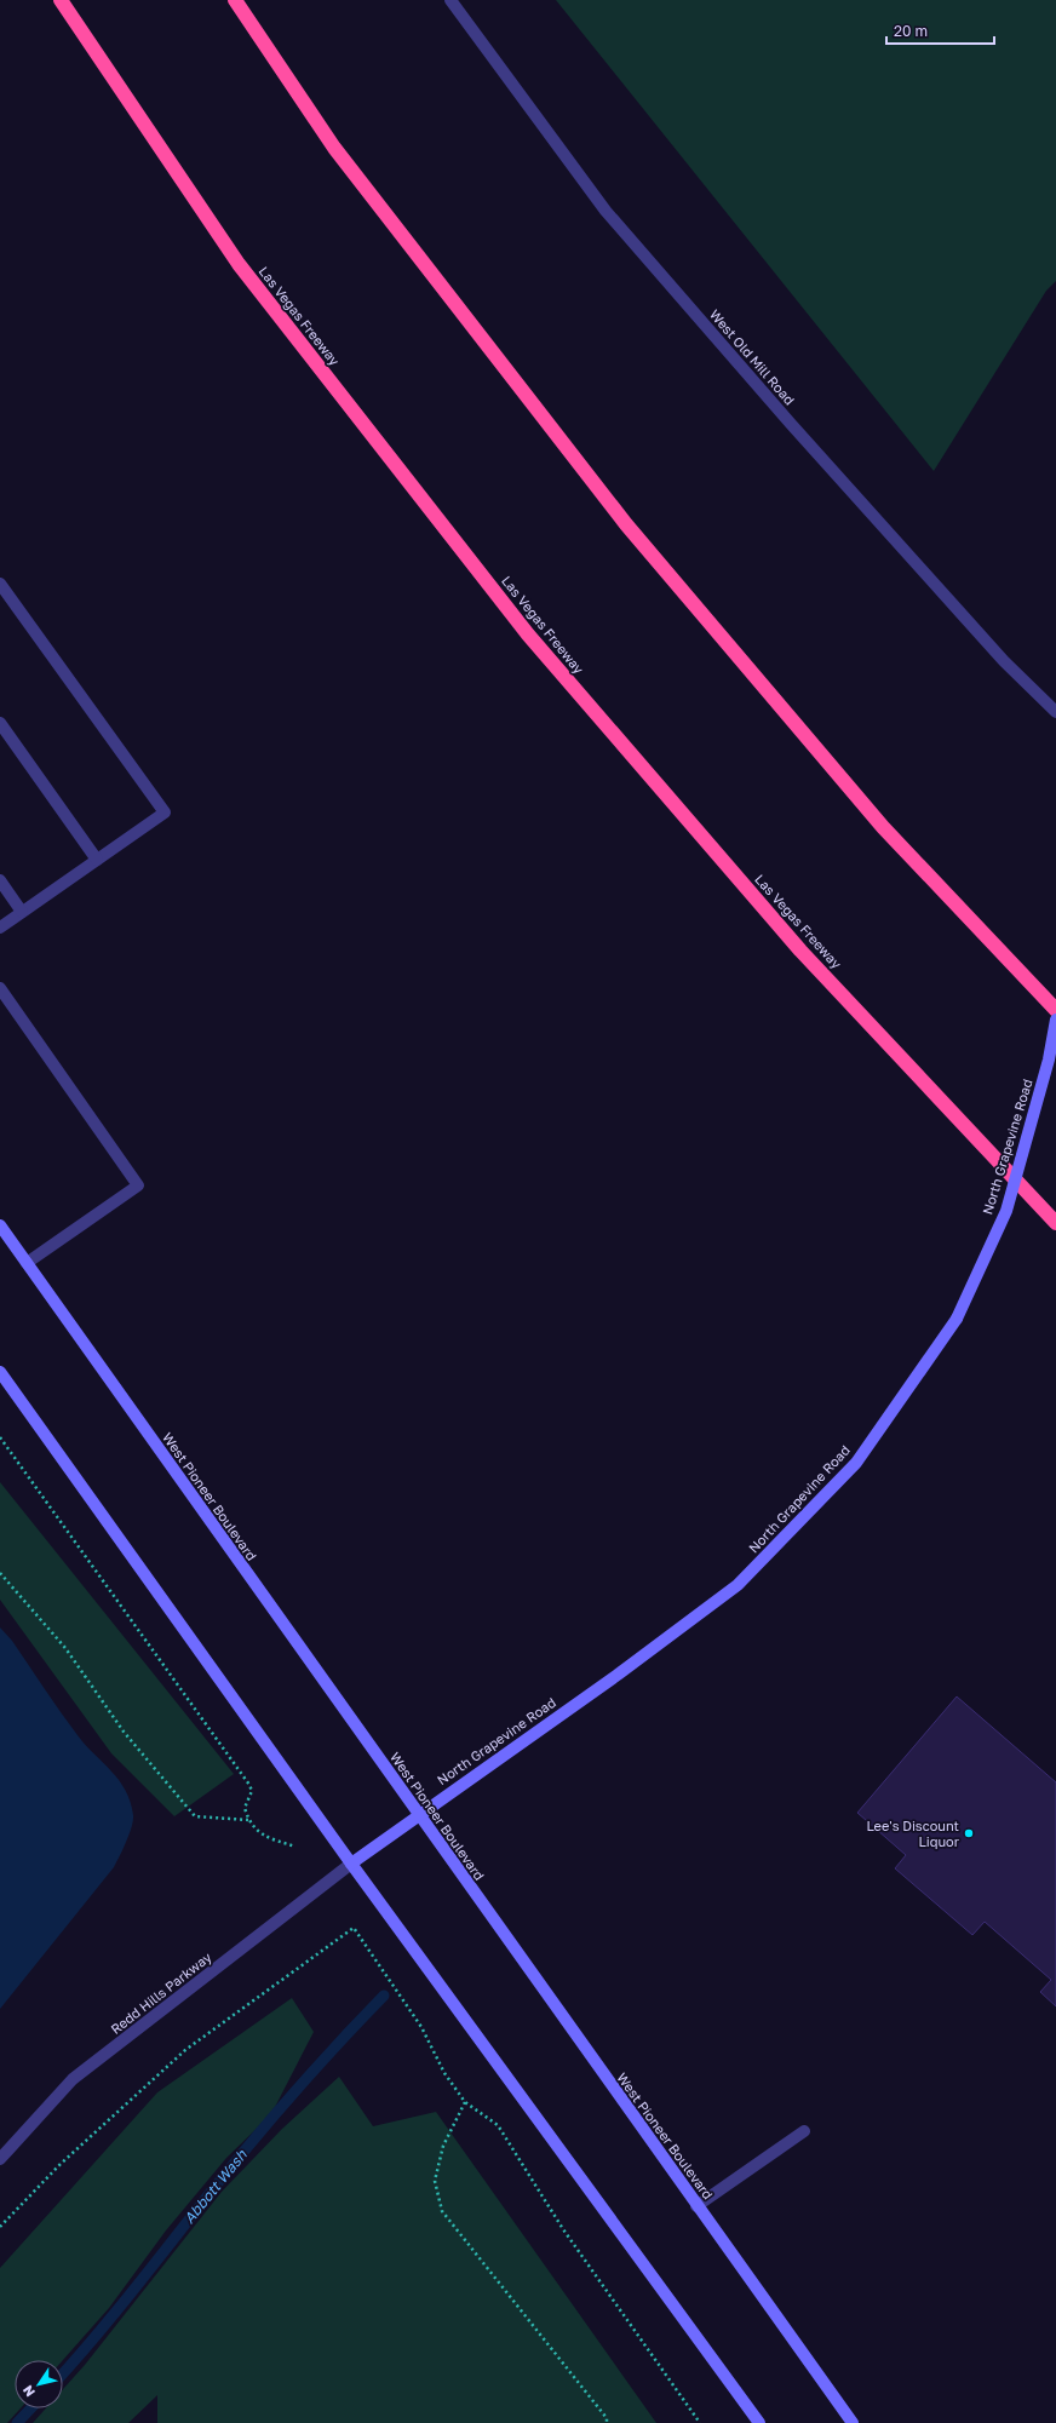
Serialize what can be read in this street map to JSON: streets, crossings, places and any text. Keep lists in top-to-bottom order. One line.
{"streets":{"highway":["Las Vegas Freeway"],"main road":["North Grapevine Road","West Pioneer Boulevard"],"street":["West Old Mill Road","Redd Hills Parkway"]},"crossings":[["North Grapevine Road","West Pioneer Boulevard"],["North Grapevine Road","Redd Hills Parkway"]],"water":["Abbott Wash"],"places":["Lee's Discount Liquor"],"scale_bar":"20 m","north":"bottom left"}
